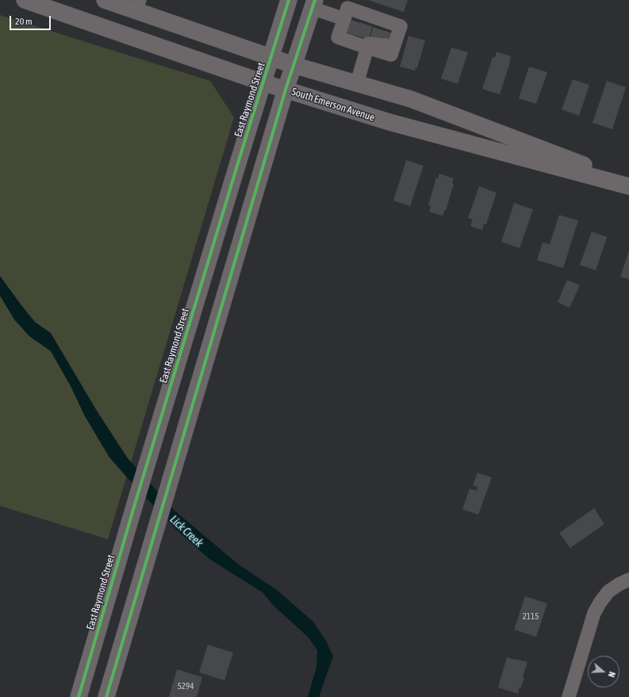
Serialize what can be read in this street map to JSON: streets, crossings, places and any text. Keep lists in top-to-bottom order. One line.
{"streets":{"main road":["East Raymond Street","South Emerson Avenue"]},"crossings":[["East Raymond Street","South Emerson Avenue"]],"water":["Lick Creek"],"house_numbers":["2115","5294"],"scale_bar":"20 m","north":"right"}
